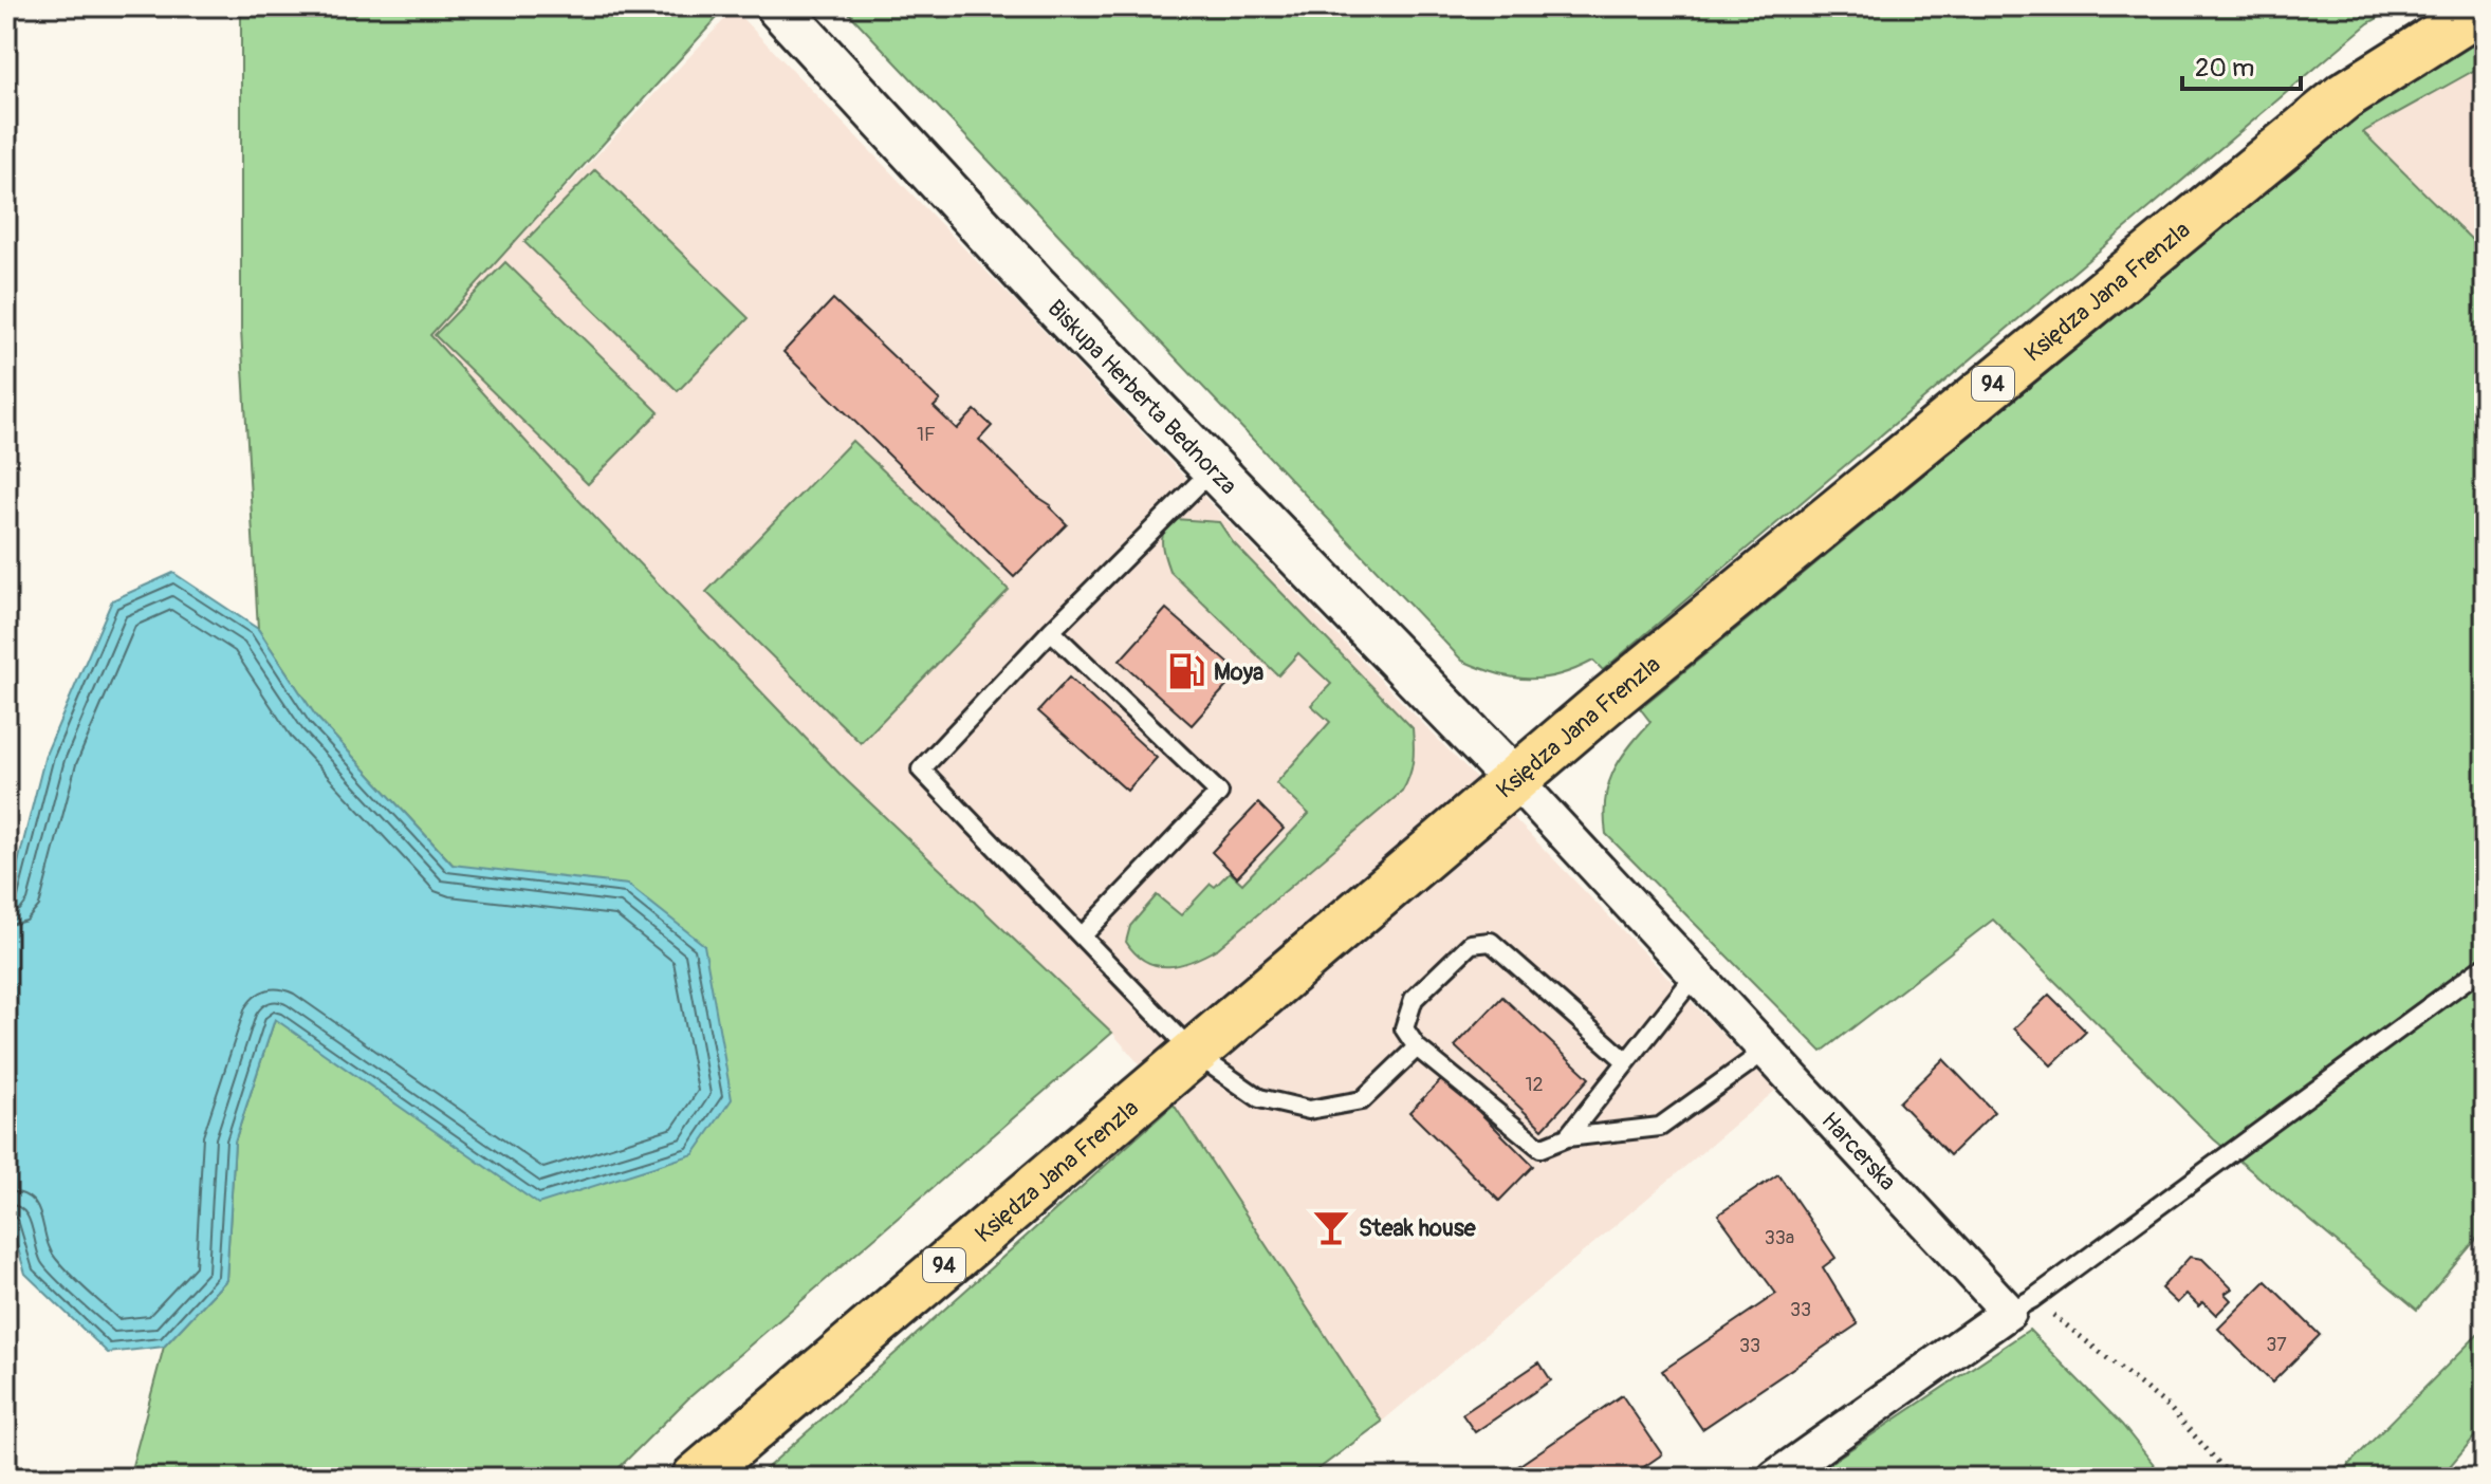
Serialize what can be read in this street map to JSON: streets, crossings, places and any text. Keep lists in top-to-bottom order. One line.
{"streets":{"main road":["Księdza Jana Frenzla","94"],"street":["Biskupa Herberta Bednorza","Harcerska"]},"crossings":[["Księdza Jana Frenzla","Biskupa Herberta Bednorza"],["Księdza Jana Frenzla","Harcerska"],["Biskupa Herberta Bednorza","Harcerska"]],"places":{"fuel station":["Moya"],"bar":["Steak house"]},"house_numbers":["1F","12","33a","33","37","33"],"scale_bar":"20 m"}
